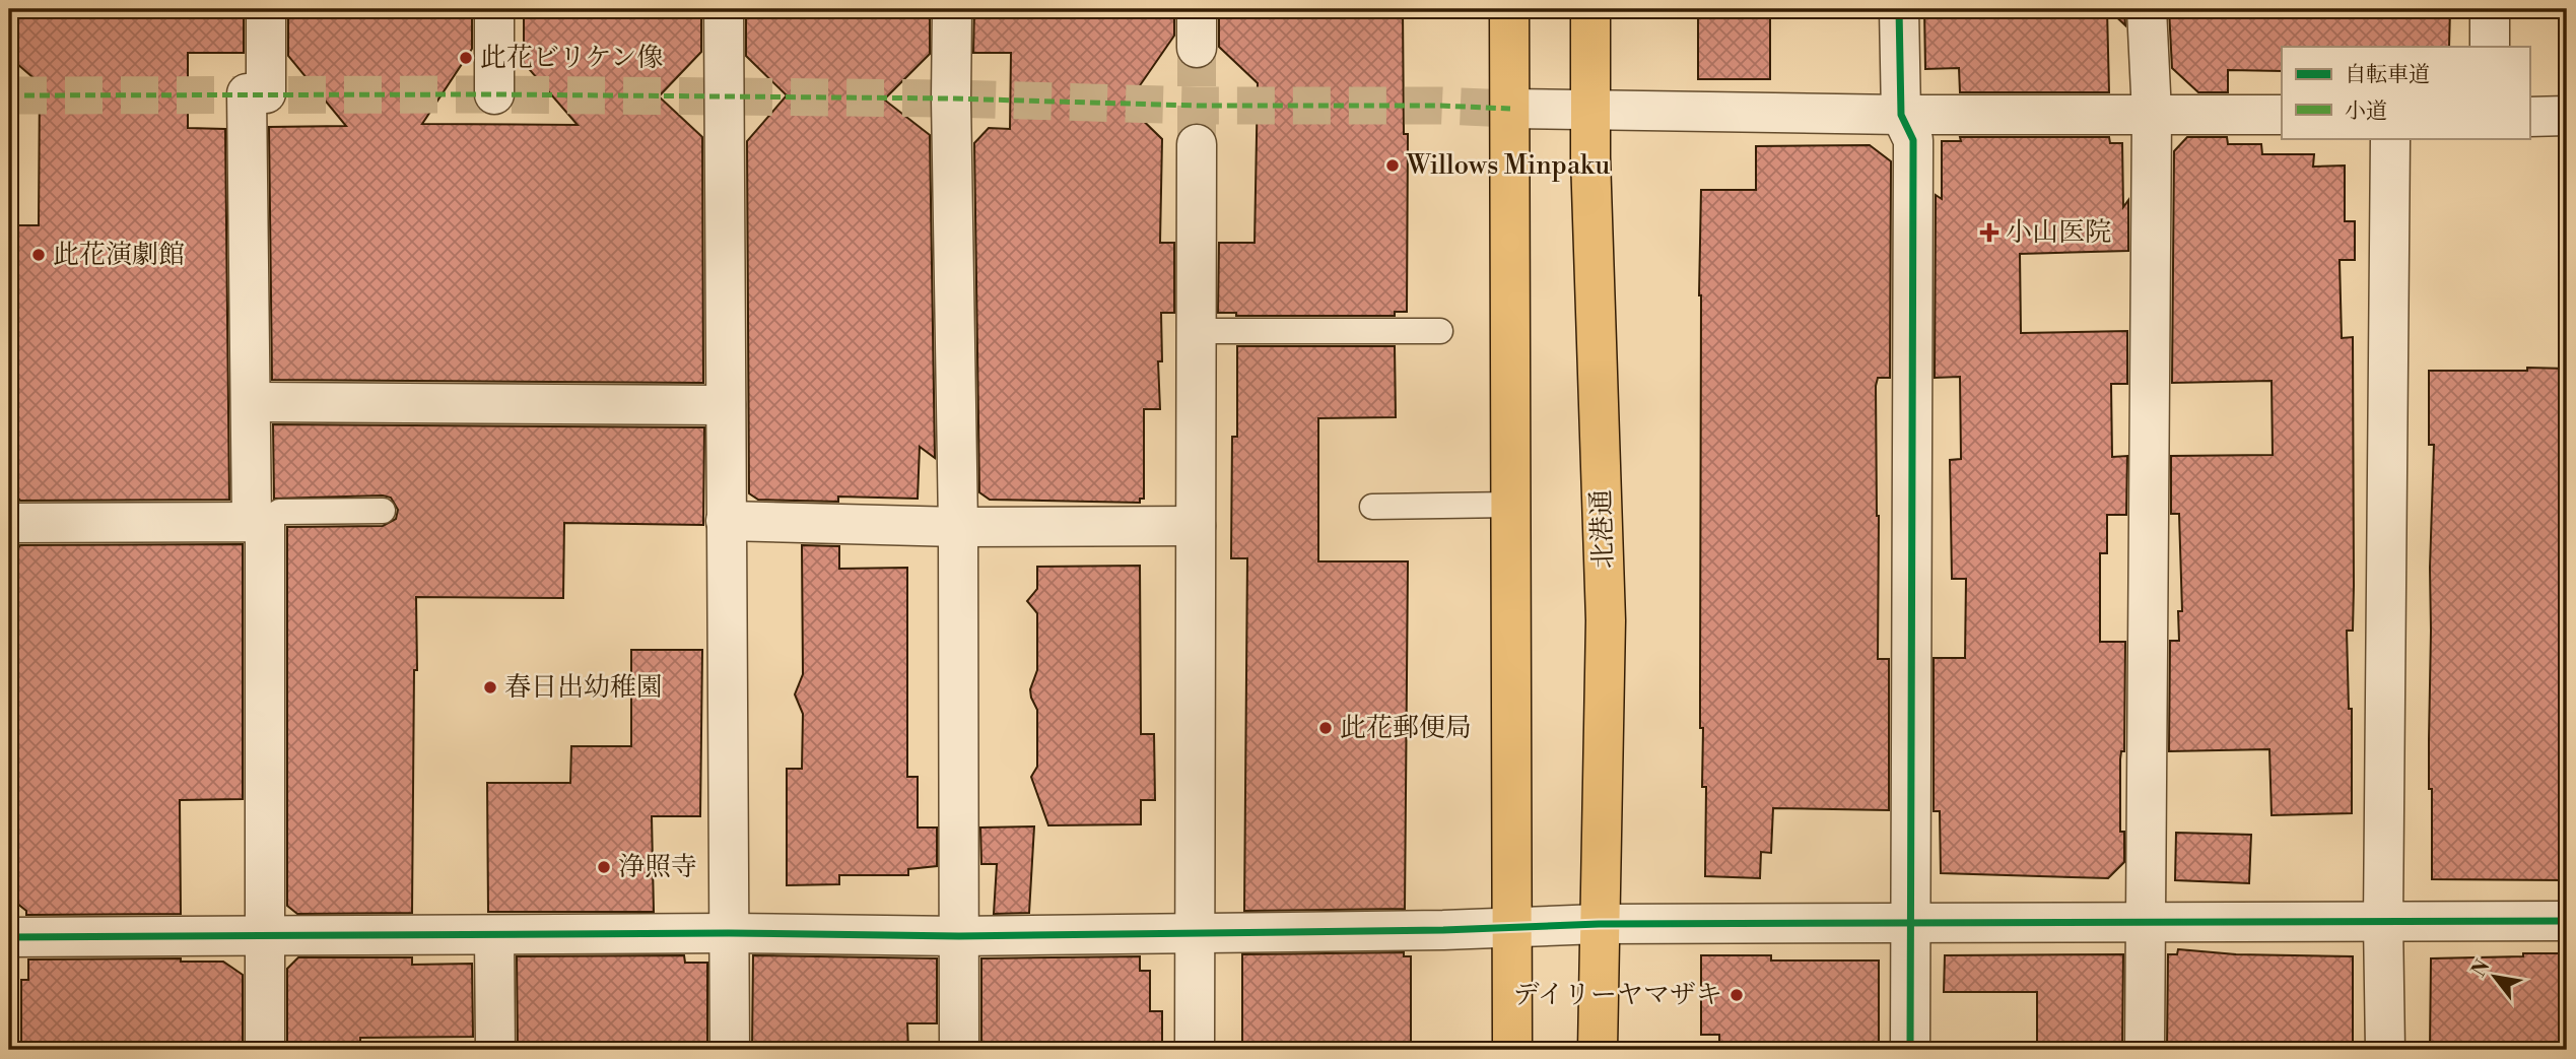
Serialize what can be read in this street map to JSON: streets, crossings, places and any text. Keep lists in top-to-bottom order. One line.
{"streets":{"main road":["北港通"]},"places":{"other":["此花ビリケン像","Willows Minpaku","此花演劇館","春日出幼稚園","此花郵便局","浄照寺","デイリーヤマザキ"],"health":["小山医院"]},"legend":["自転車道","小道"],"north":"top left"}
